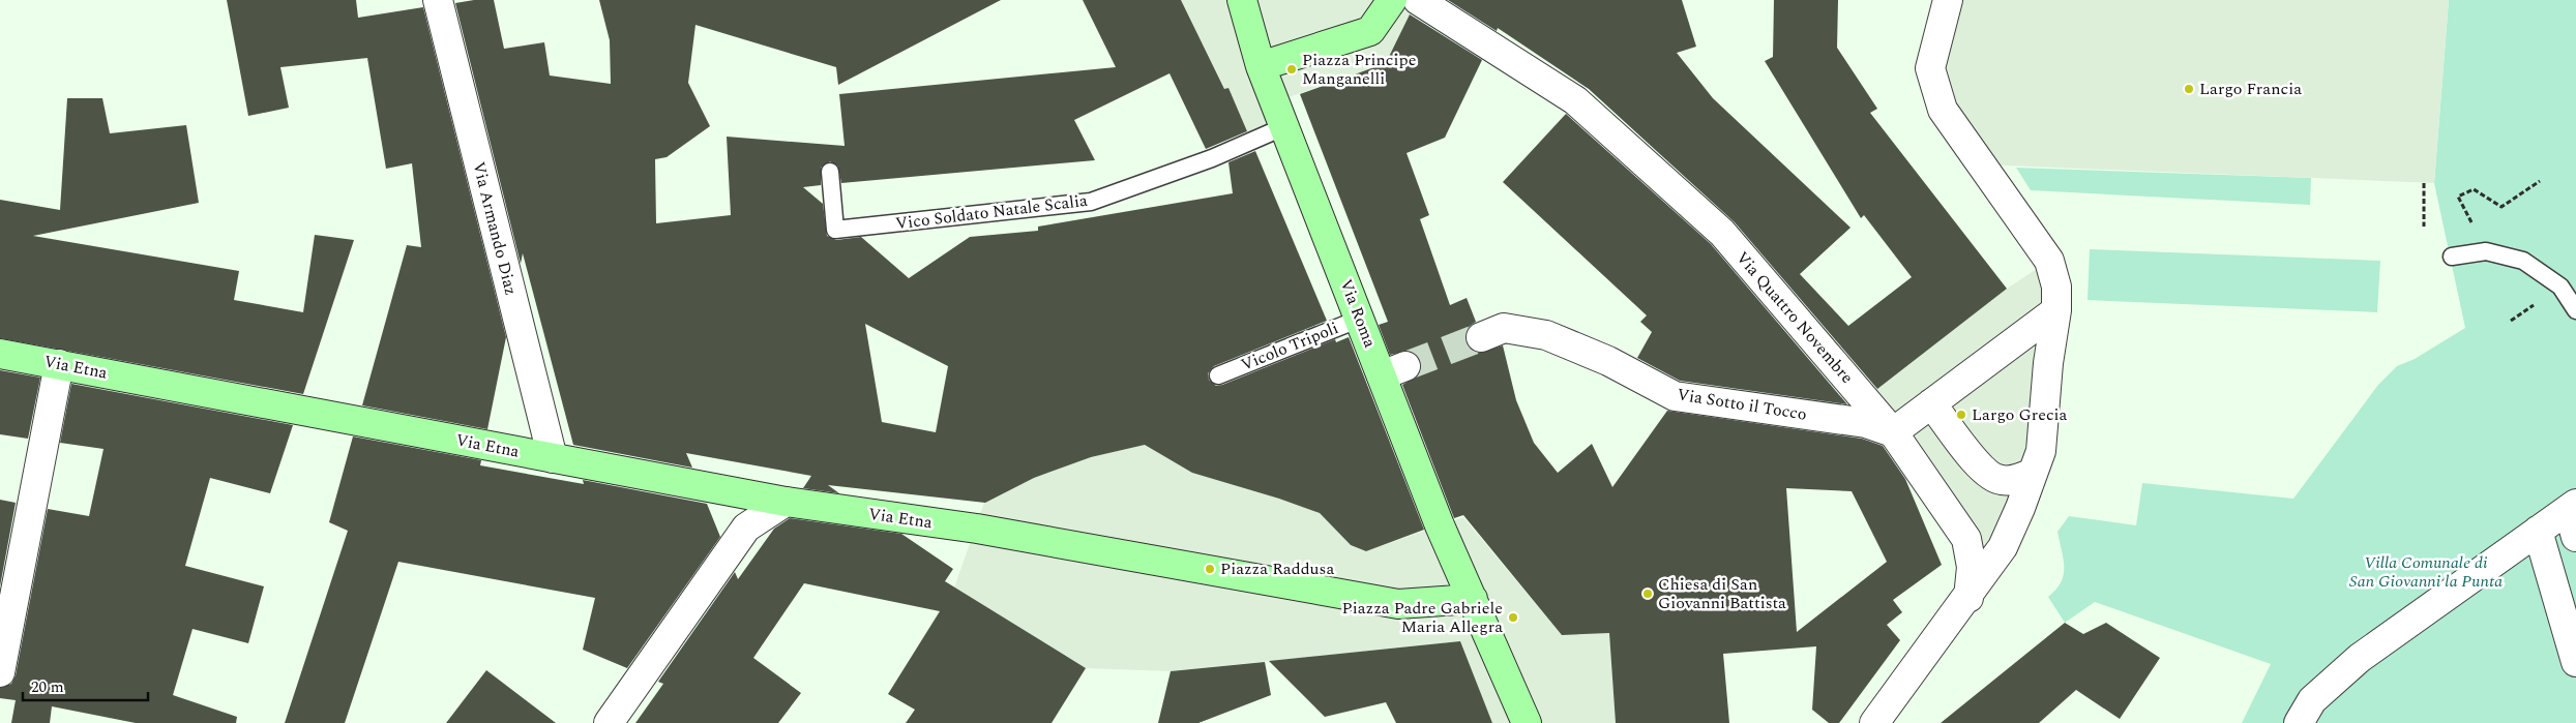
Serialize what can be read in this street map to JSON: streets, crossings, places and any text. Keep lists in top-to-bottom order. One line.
{"streets":{"street":["Via Armando Diaz","Via Roma","Via Quattro Novembre","Via Etna","Via Sotto il Tocco"],"lane":["Vico Soldato Natale Scalia","Vicolo Tripoli"]},"crossings":[["Vico Soldato Natale Scalia","Via Roma"],["Via Armando Diaz","Via Etna"],["Via Roma","Vicolo Tripoli"],["Via Roma","Via Etna"],["Via Quattro Novembre","Via Sotto il Tocco"]],"parks":["Villa Comunale di San Giovanni la Punta"],"places":["Piazza Principe Manganelli","Largo Francia","Largo Grecia","Piazza Raddusa","Chiesa di San Giovanni Battista","Piazza Padre Gabriele Maria Allegra"],"scale_bar":"20 m"}
